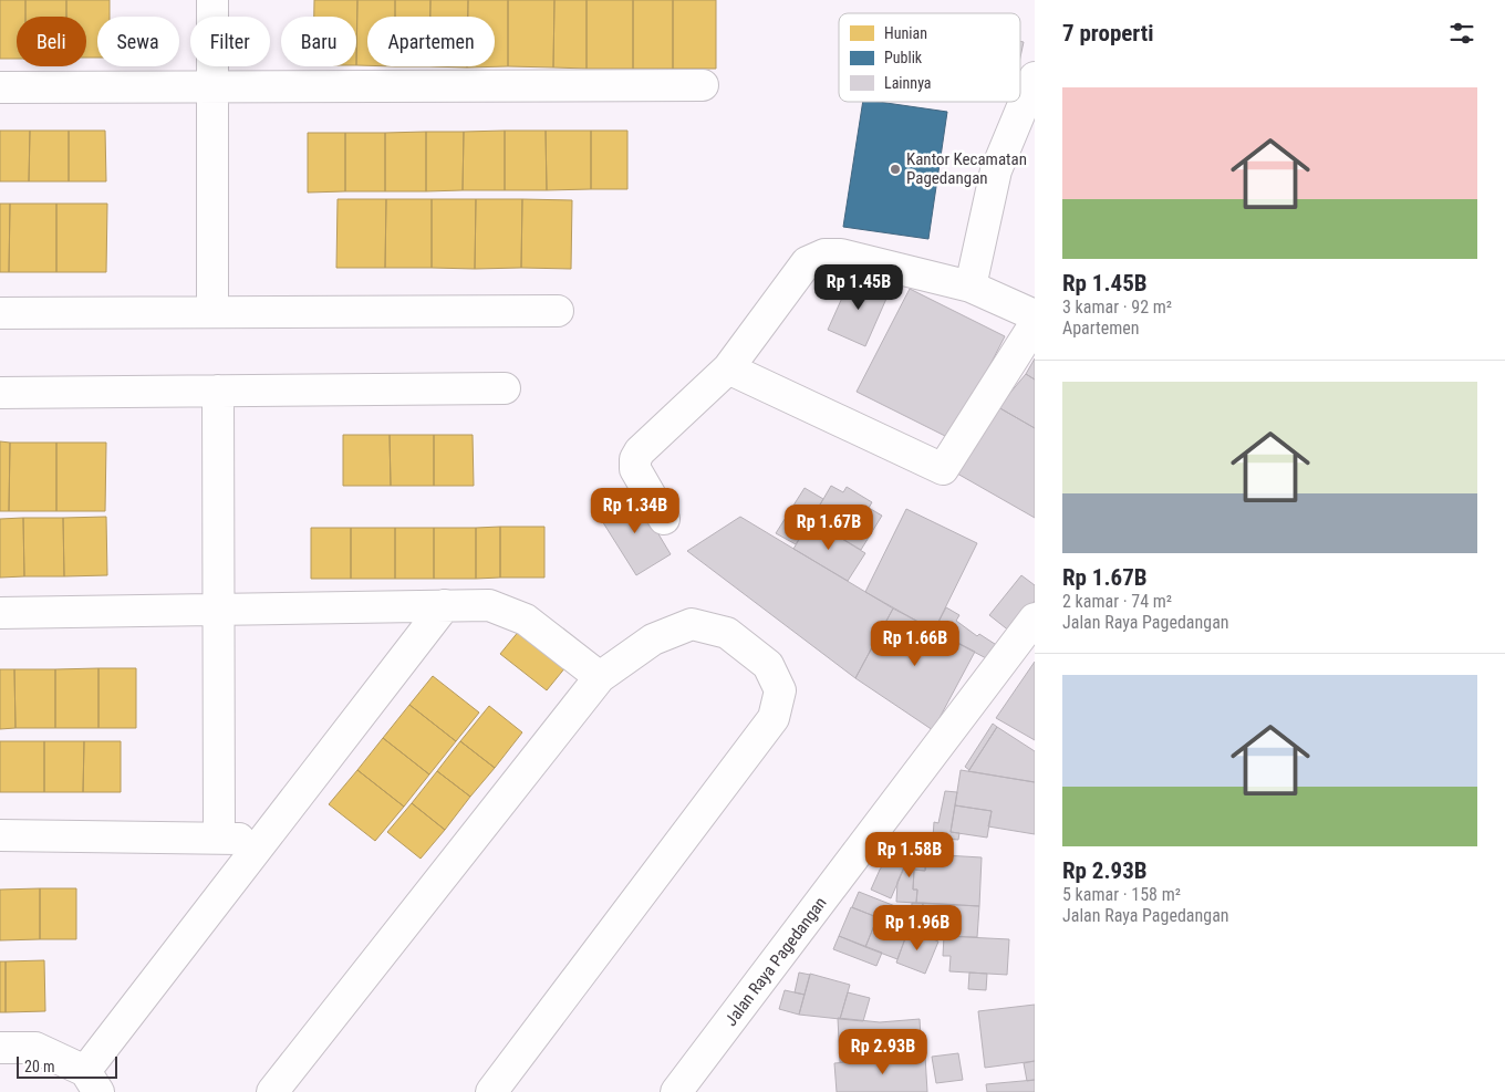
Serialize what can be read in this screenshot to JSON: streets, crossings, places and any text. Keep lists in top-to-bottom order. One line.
{"streets":{"street":["Jalan Raya Pagedangan"]},"places":["Kantor Kecamatan Pagedangan"],"legend":["Hunian","Publik","Lainnya"],"scale_bar":"20 m","page":{"heading":"7 properti","chip":["Beli","Sewa","Filter","Baru","Apartemen"],"list":[{"name":"Rp 1.45B","note":"3 kamar · 92 m² · Apartemen"},{"name":"Rp 1.67B","note":"2 kamar · 74 m² · Jalan Raya Pagedangan"},{"name":"Rp 2.93B","note":"5 kamar · 158 m² · Jalan Raya Pagedangan"}],"price":["Rp 1.45B","Rp 1.34B","Rp 1.67B","Rp 1.66B","Rp 1.58B","Rp 1.96B","Rp 2.93B"],"scale":"20 m"}}
